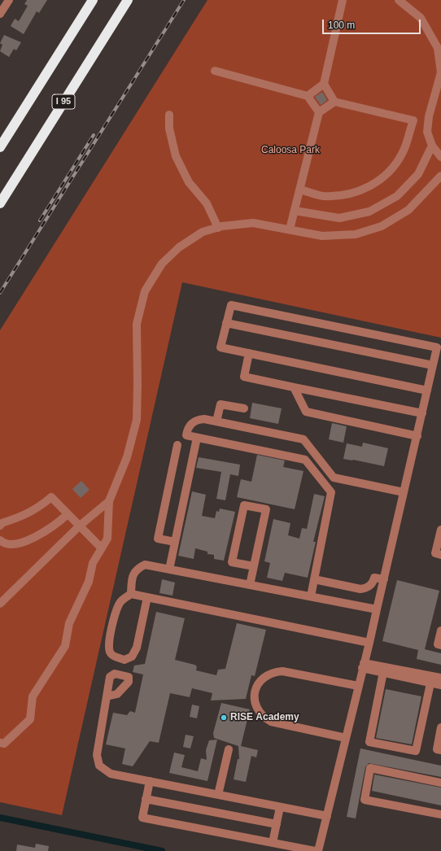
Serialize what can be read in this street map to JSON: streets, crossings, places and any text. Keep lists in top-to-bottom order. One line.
{"streets":{"highway":["I 95"]},"parks":["Caloosa Park"],"places":["RISE Academy"],"scale_bar":"100 m"}
